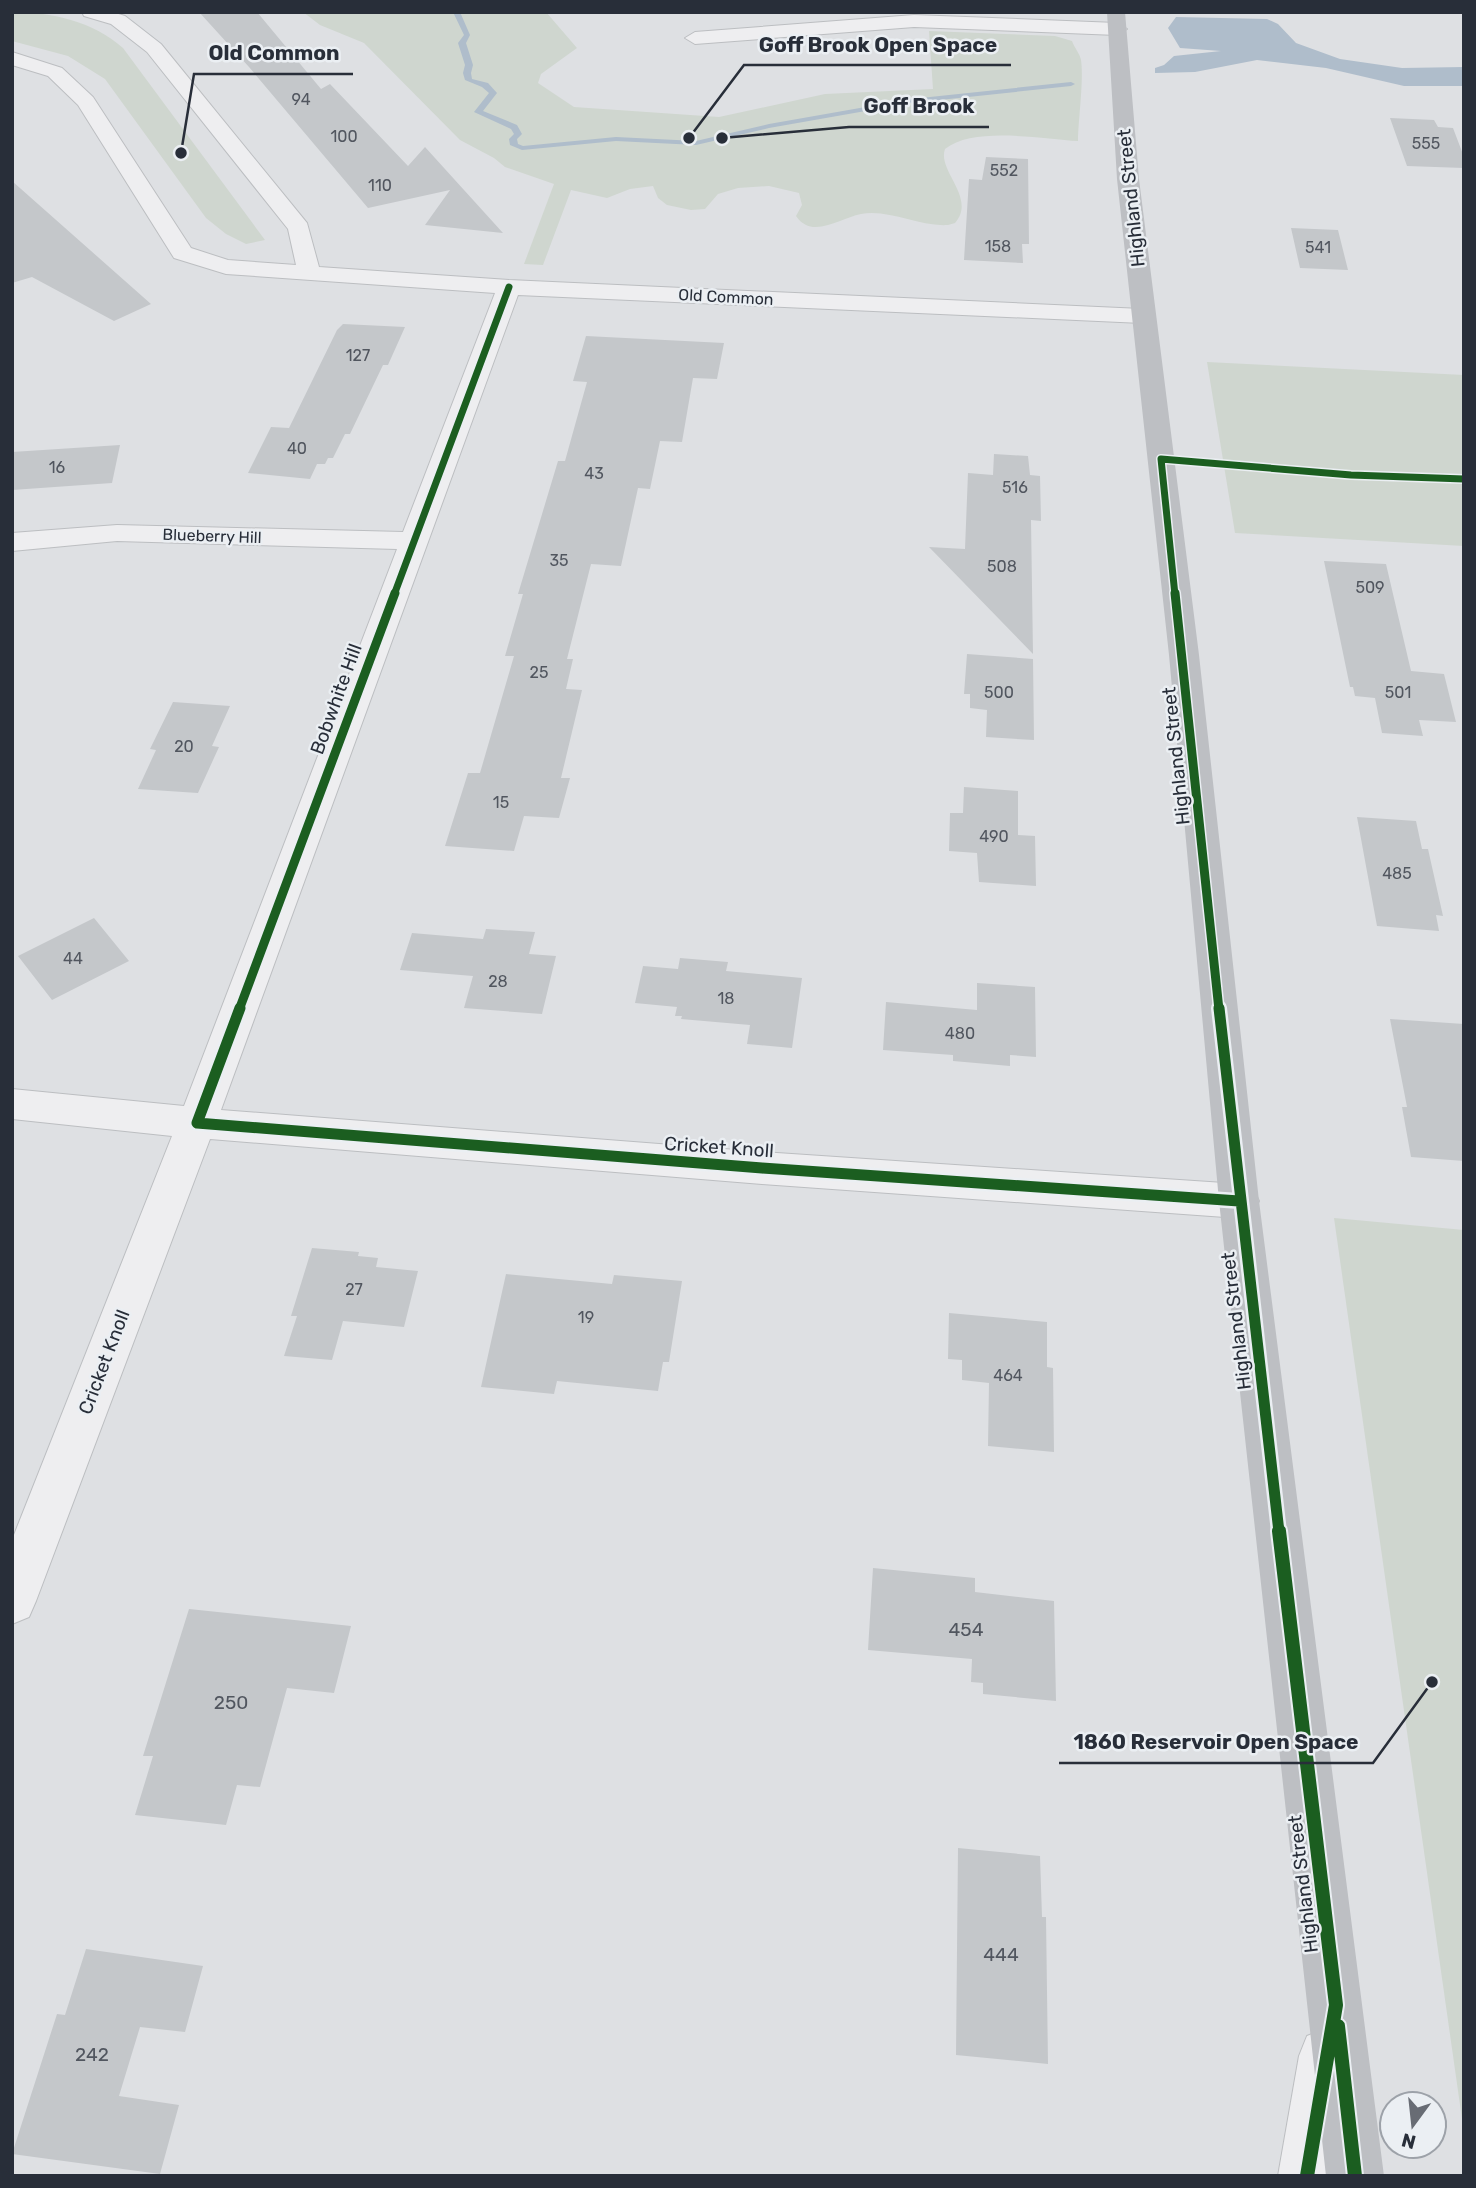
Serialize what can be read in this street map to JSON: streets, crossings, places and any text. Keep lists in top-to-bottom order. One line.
{"streets":{"main road":["Highland Street"],"street":["Old Common","Blueberry Hill","Bobwhite Hill","Cricket Knoll"]},"crossings":[["Highland Street","Old Common"],["Highland Street","Cricket Knoll"],["Old Common","Bobwhite Hill"],["Blueberry Hill","Bobwhite Hill"],["Bobwhite Hill","Cricket Knoll"]],"places":["Goff Brook Open Space","Goff Brook","Old Common","1860 Reservoir Open Space"],"house_numbers":["94","100","555","552","110","158","541","127","40","16","43","516","35","508","509","25","500","501","20","15","490","485","44","28","18","480","27","19","464","454","250","444","242"],"north":"bottom"}
